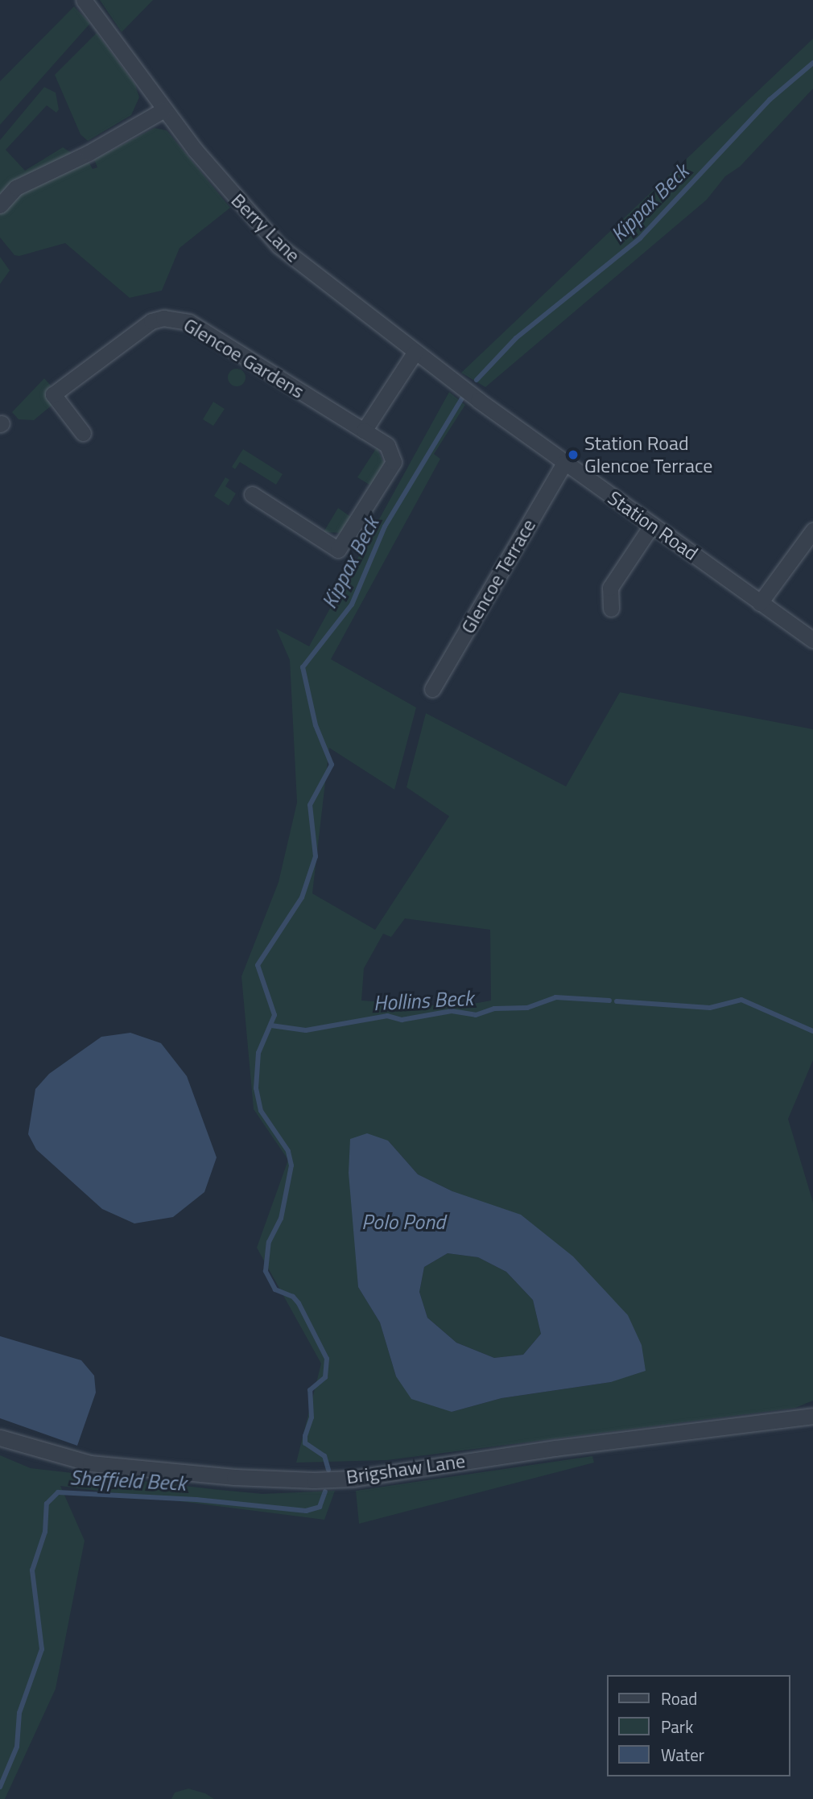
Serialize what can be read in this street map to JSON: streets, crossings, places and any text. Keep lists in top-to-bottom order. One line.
{"streets":{"street":["Berry Lane","Glencoe Gardens","Station Road","Glencoe Terrace","Brigshaw Lane"]},"crossings":[["Berry Lane","Station Road"],["Station Road","Glencoe Terrace"]],"water":["Kippax Beck","Hollins Beck","Polo Pond","Sheffield Beck"],"places":["Station Road Glencoe Terrace"],"legend":["Road","Park","Water"]}
